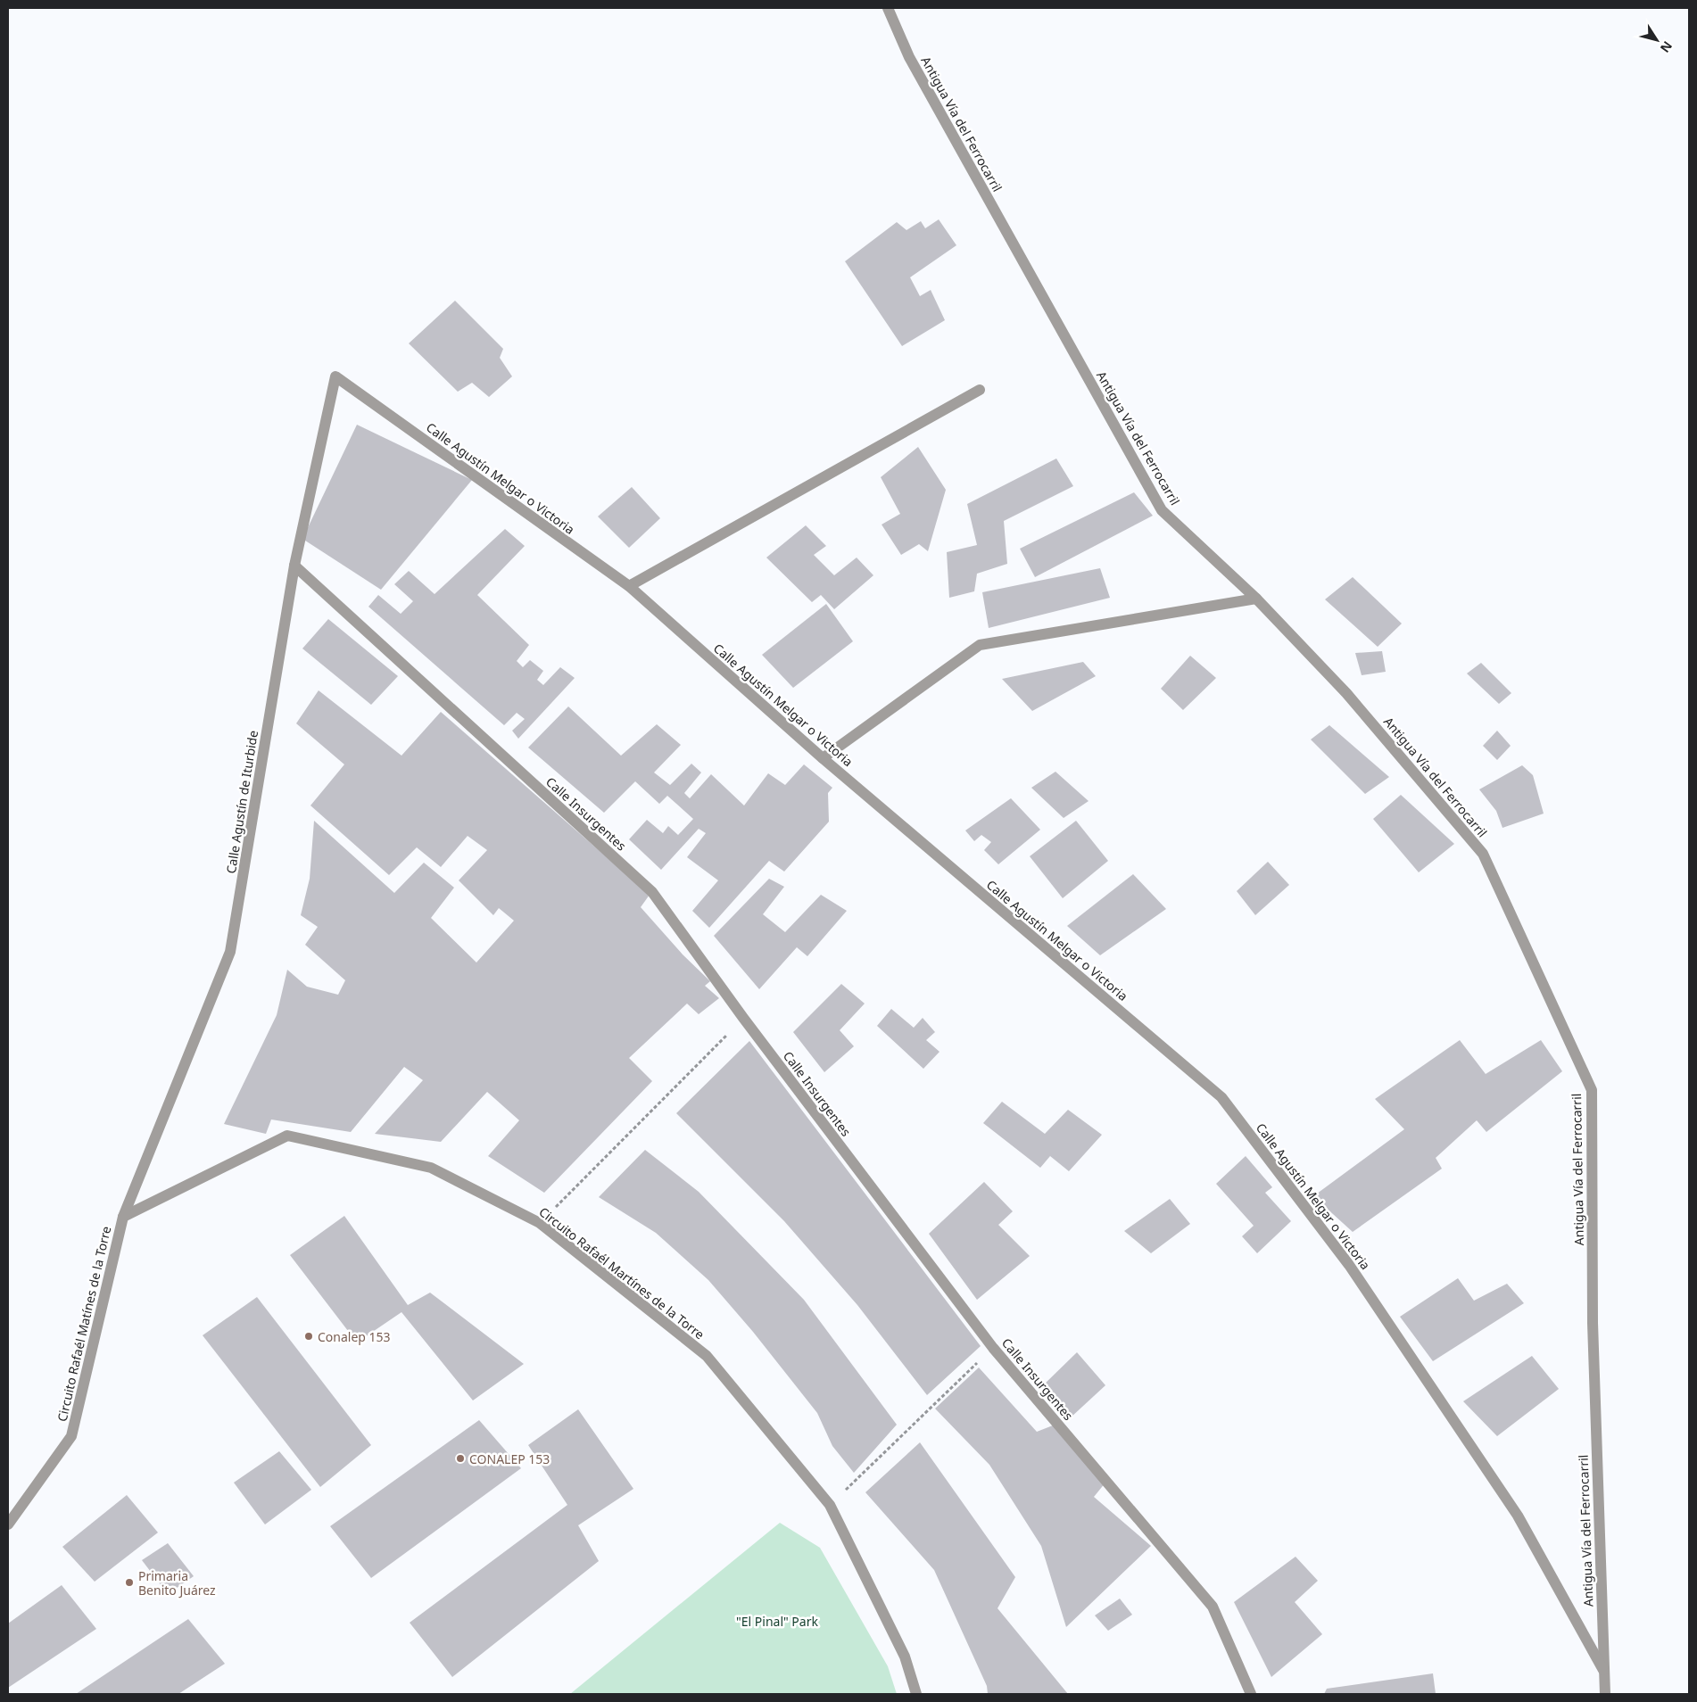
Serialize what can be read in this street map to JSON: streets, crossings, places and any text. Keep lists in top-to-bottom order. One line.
{"streets":{"street":["Antigua Vía del Ferrocarril","Calle Agustín Melgar o Victoria","Calle Agustín de Iturbide","Calle Insurgentes","Circuito Rafaél Martínes de la Torre","Circuito Rafaél Matínes de la Torre"]},"crossings":[["Antigua Vía del Ferrocarril","Calle Agustín Melgar o Victoria"],["Calle Agustín Melgar o Victoria","Calle Agustín de Iturbide"],["Calle Agustín de Iturbide","Calle Insurgentes"],["Calle Agustín de Iturbide","Circuito Rafaél Martínes de la Torre"],["Calle Agustín de Iturbide","Circuito Rafaél Matínes de la Torre"],["Circuito Rafaél Martínes de la Torre","Circuito Rafaél Matínes de la Torre"]],"parks":["\"El Pinal\" Park"],"places":["Conalep 153","CONALEP 153","Primaria Benito Juárez"],"north":"bottom right"}
